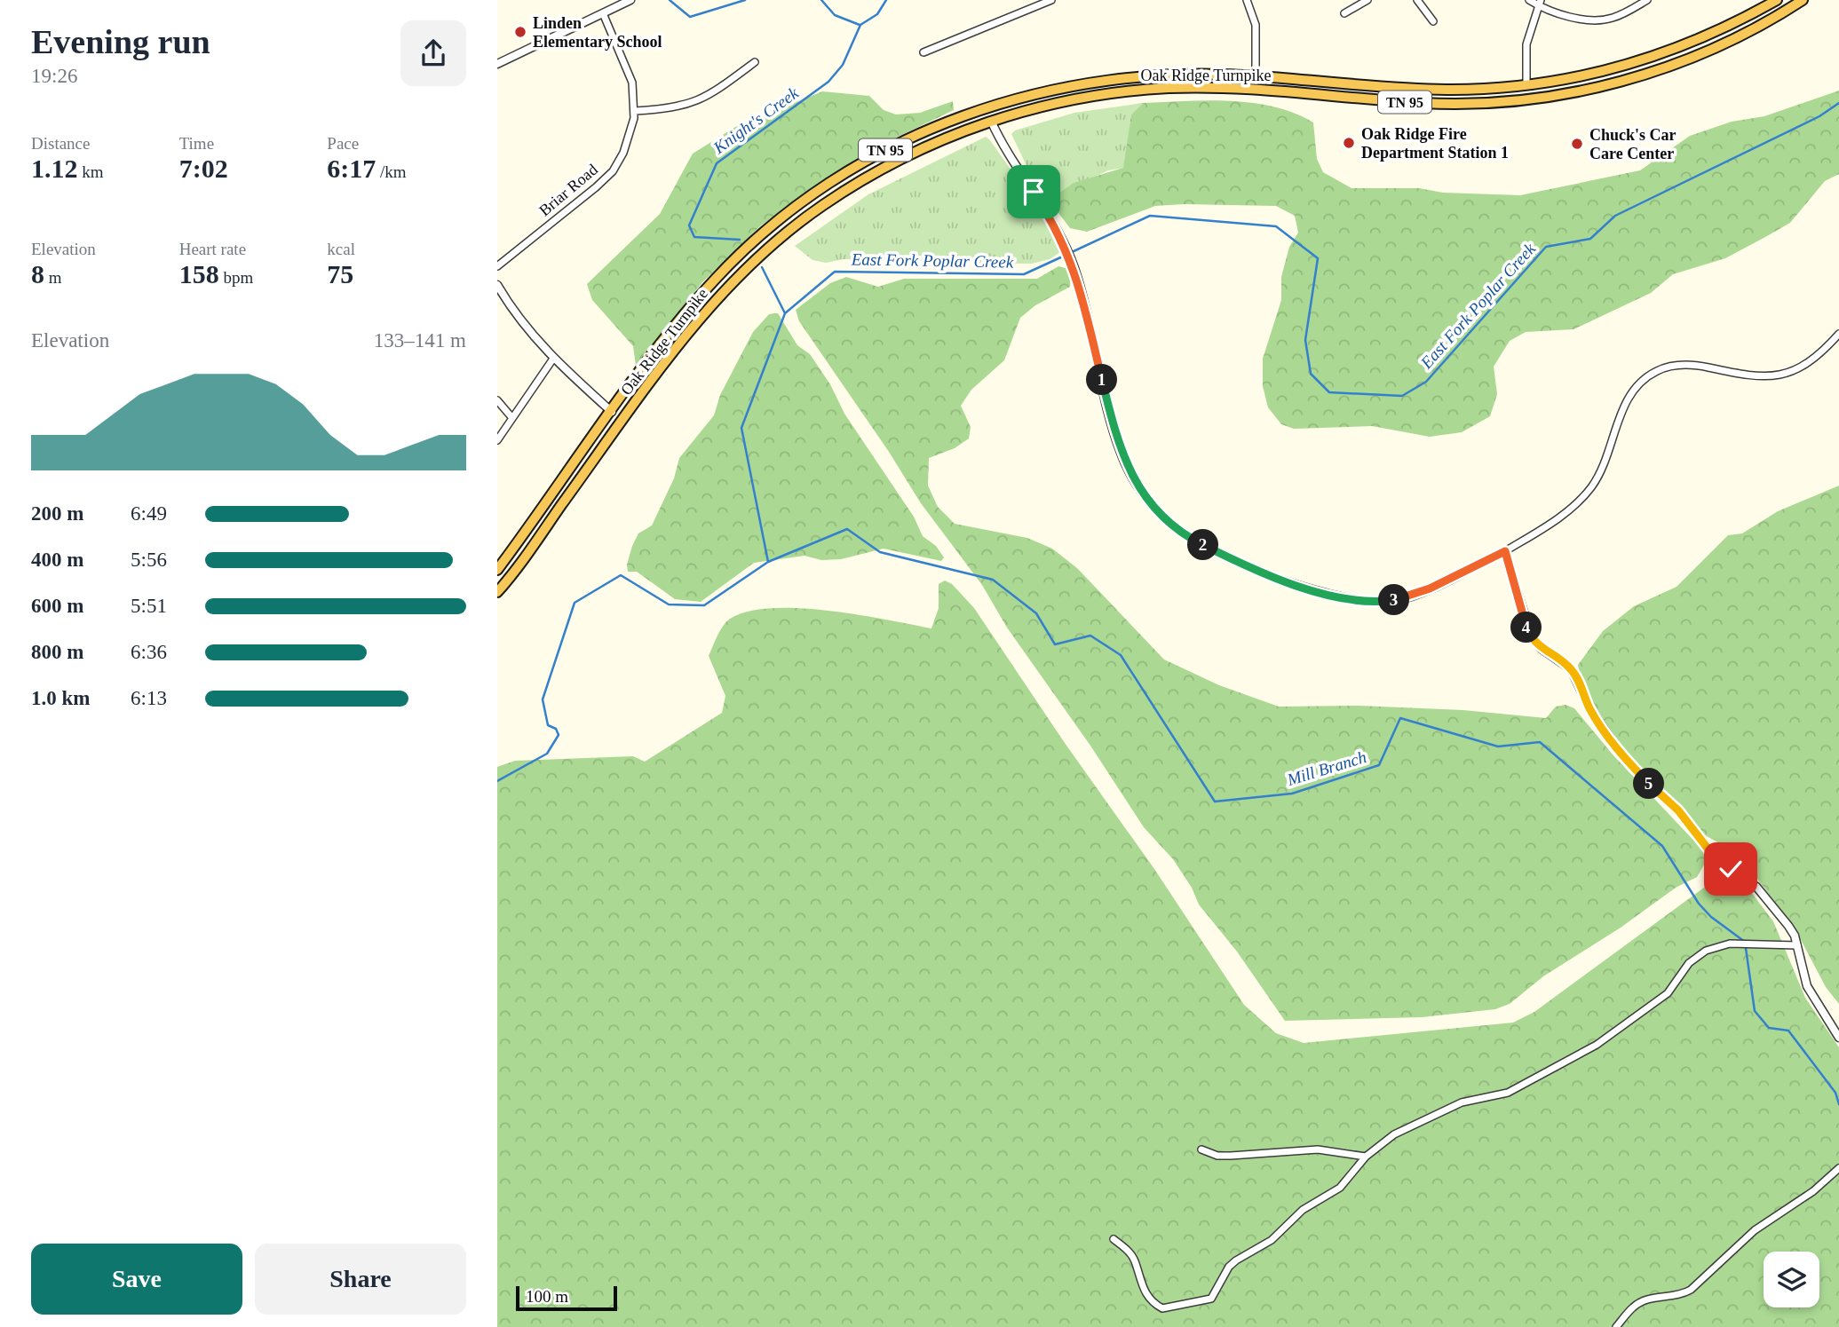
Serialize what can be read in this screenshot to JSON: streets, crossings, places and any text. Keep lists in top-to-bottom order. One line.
{"streets":{"highway":["Oak Ridge Turnpike","TN 95"],"street":["Briar Road"]},"water":["Knight's Creek","East Fork Poplar Creek","Mill Branch"],"places":["Linden Elementary School","Oak Ridge Fire Department Station 1","Chuck's Car Care Center"],"scale_bar":"100 m","page":{"heading":["Evening run","19:26"],"stats":[["Distance","1.12 km"],["Time","7:02"],["Pace","6:17 /km"],["Elevation","8 m"],["Heart rate","158 bpm"],["kcal","75"]],"chart":["Elevation","133–141 m"],"pins":["1","2","3","4","5"],"list":[{"name":"200 m","note":"6:49"},{"name":"400 m","note":"5:56"},{"name":"600 m","note":"5:51"},{"name":"800 m","note":"6:36"},{"name":"1.0 km","note":"6:13"}],"buttons":["Save","Share"],"scale":"100 m"}}
